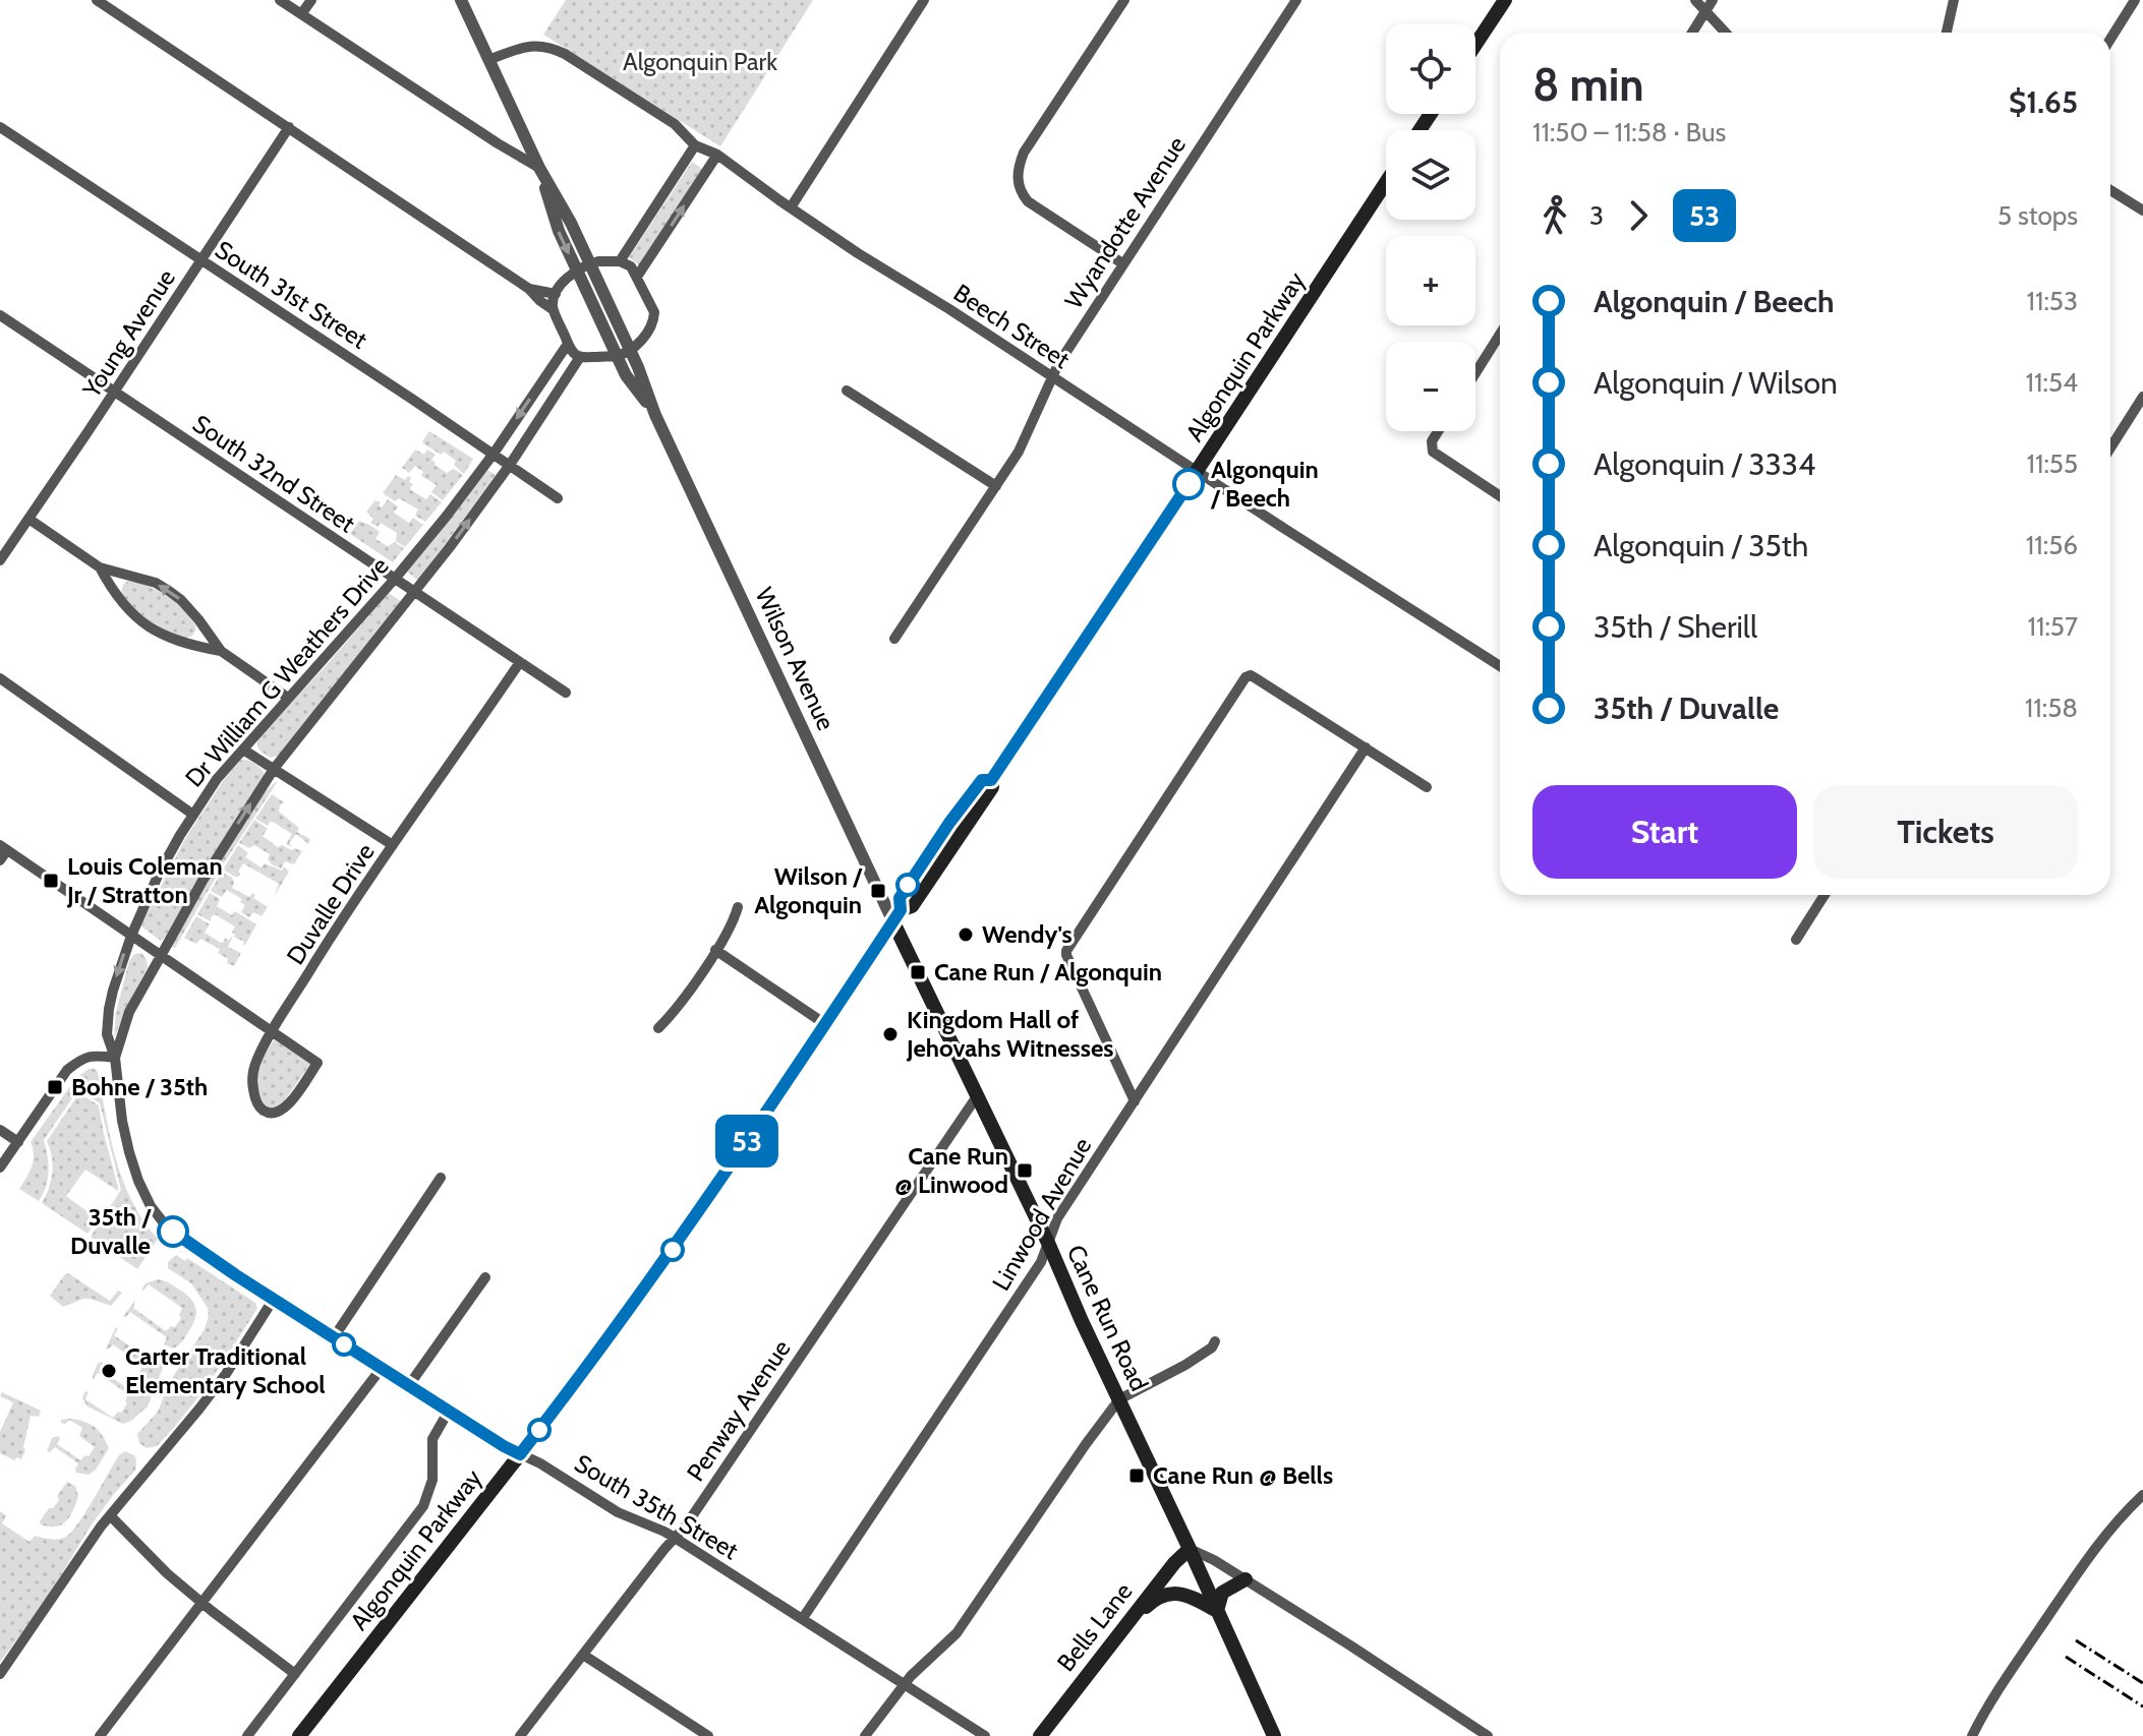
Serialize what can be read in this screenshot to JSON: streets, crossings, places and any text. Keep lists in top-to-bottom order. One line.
{"streets":{"main road":["Algonquin Parkway","Cane Run Road","Bells Lane"],"street":["Wyandotte Avenue","South 31st Street","Beech Street","Young Avenue","South 32nd Street","Wilson Avenue","Dr William G Weathers Drive","Duvalle Drive","Linwood Avenue","Penway Avenue","South 35th Street"]},"crossings":[["Wyandotte Avenue","Beech Street"],["South 31st Street","Young Avenue"],["South 31st Street","Dr William G Weathers Drive"],["Beech Street","Algonquin Parkway"],["Beech Street","Wilson Avenue"],["Young Avenue","South 32nd Street"],["Algonquin Parkway","Wilson Avenue"],["Algonquin Parkway","Cane Run Road"],["Algonquin Parkway","South 35th Street"],["South 32nd Street","Dr William G Weathers Drive"],["South 32nd Street","Duvalle Drive"],["Wilson Avenue","Cane Run Road"],["Dr William G Weathers Drive","South 35th Street"],["Linwood Avenue","Cane Run Road"],["Linwood Avenue","South 35th Street"],["Cane Run Road","Penway Avenue"],["Cane Run Road","Bells Lane"],["Penway Avenue","South 35th Street"]],"parks":["Algonquin Park"],"places":{"other":["Algonquin / Beech","Wendy's","Kingdom Hall of Jehovahs Witnesses","35th / Duvalle","Carter Traditional Elementary School"],"transit":["Louis Coleman Jr / Stratton","Wilson / Algonquin","Cane Run / Algonquin","Bohne / 35th","Cane Run @ Linwood","Cane Run @ Bells"]},"lines":["bus line 53"],"page":{"on_map":"53","map_buttons":["+","−"],"heading":["8 min","11:50 – 11:58 · Bus","$1.65"],"legs":["3","53","5 stops"],"list":[{"name":"Algonquin / Beech","value":"11:53"},{"name":"Algonquin / Wilson","value":"11:54"},{"name":"Algonquin / 3334","value":"11:55"},{"name":"Algonquin / 35th","value":"11:56"},{"name":"35th / Sherill","value":"11:57"},{"name":"35th / Duvalle","value":"11:58"}],"buttons":["Start","Tickets"]}}
